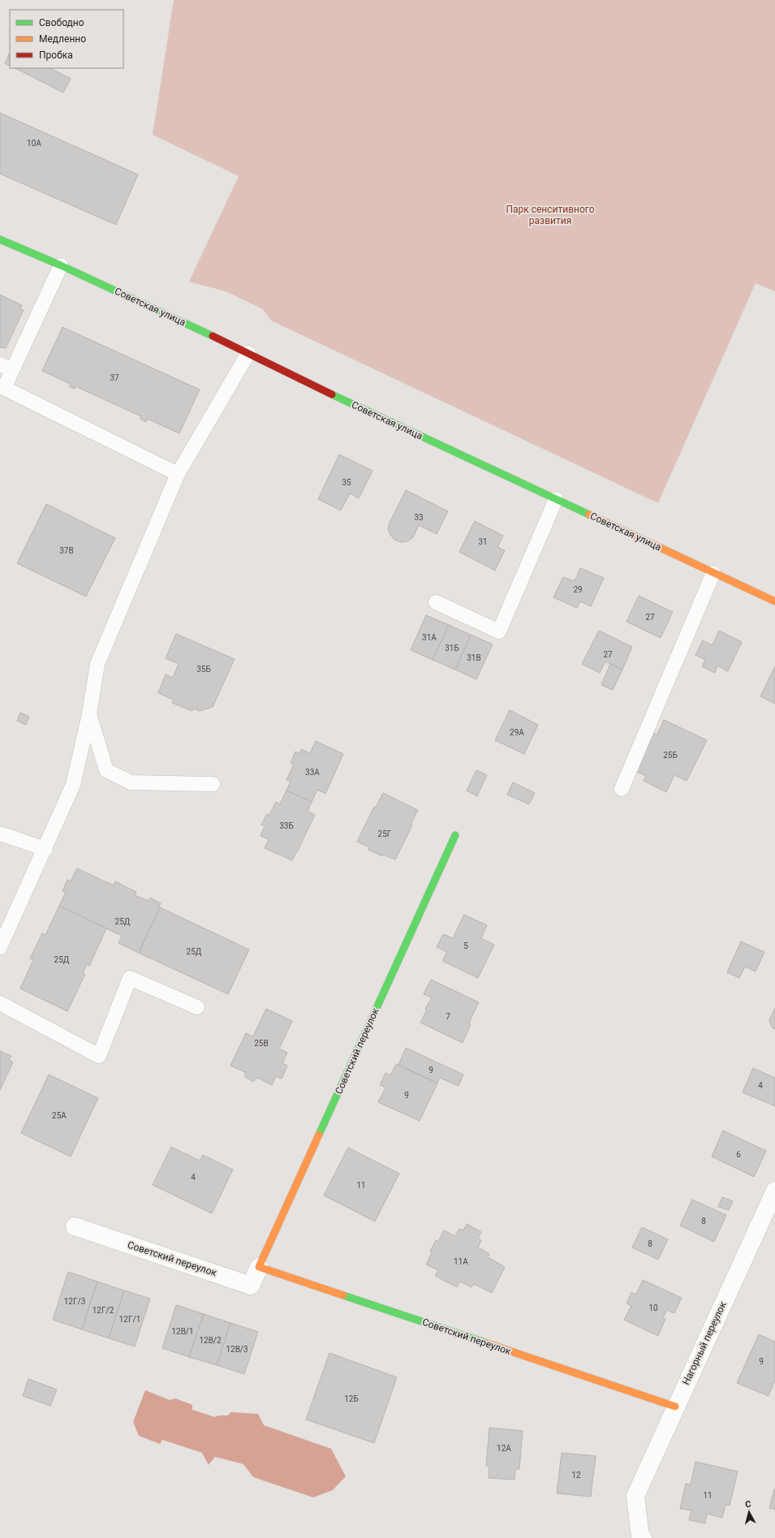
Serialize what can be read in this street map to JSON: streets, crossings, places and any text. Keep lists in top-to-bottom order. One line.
{"streets":{"street":["Советская улица","Советский переулок","Нагорный переулок"]},"crossings":[["Советский переулок","Нагорный переулок"]],"parks":["Парк сенситивного развития"],"house_numbers":["10А","37","35","33","31","37В","29","27","31А","31Б","27","31В","35Б","29А","25Б","33А","33Б","25Г","25Д","5","25Д","25Д","7","25В","9","4","9","25А","6","4","11","8","8","11А","12Г/3","10","12Г/2","12Г/1","12В/1","12В/2","12В/3","9","12Б","12А","12","11"],"legend":["Свободно","Медленно","Пробка"],"north":"top"}
